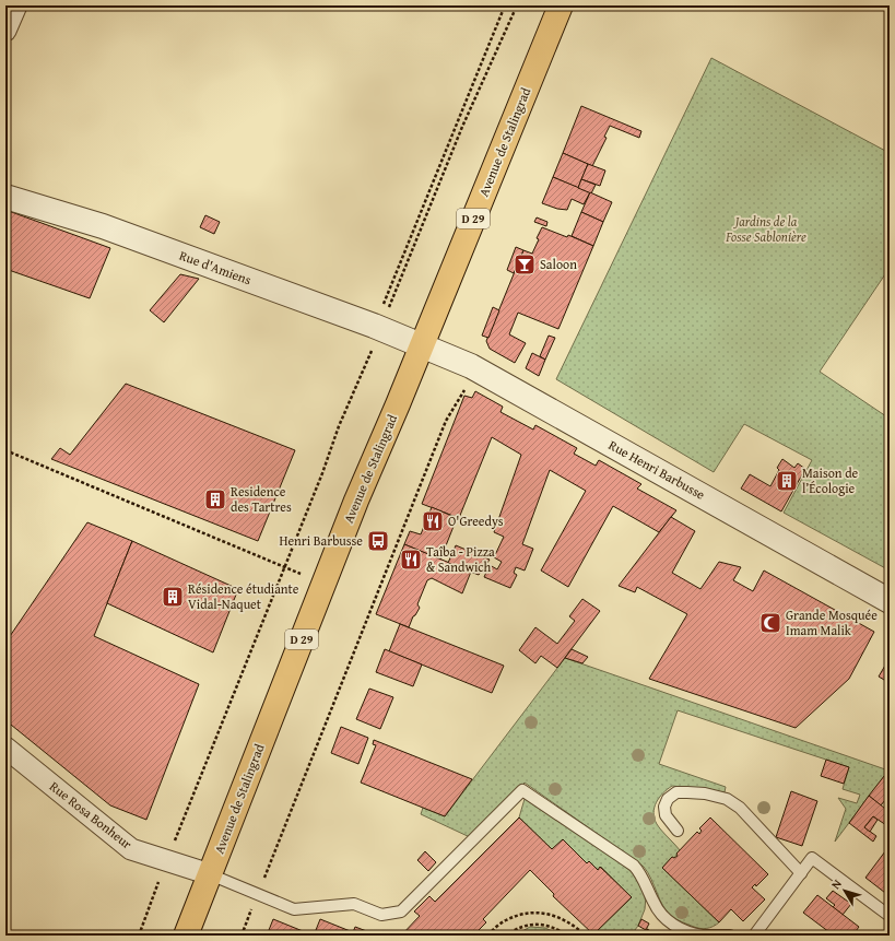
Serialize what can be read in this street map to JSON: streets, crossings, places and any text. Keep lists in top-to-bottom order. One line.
{"streets":{"main road":["Avenue de Stalingrad","D 29"],"street":["Rue d'Amiens","Rue Henri Barbusse","Rue Rosa Bonheur"]},"crossings":[["Avenue de Stalingrad","Rue d'Amiens"],["Avenue de Stalingrad","Rue Henri Barbusse"],["Avenue de Stalingrad","Rue Rosa Bonheur"],["Rue d'Amiens","Rue Henri Barbusse"]],"parks":["Jardins de la Fosse Sablonière"],"places":{"bar":["Saloon"],"building":["Maison de l’Écologie","Residence des Tartres","Résidence étudiante Vidal-Naquet"],"restaurant":["O'Greedys","Taîba - Pizza & Sandwich"],"bus stop":["Henri Barbusse"],"mosque":["Grande Mosquée Imam Malik"]},"north":"top left"}
